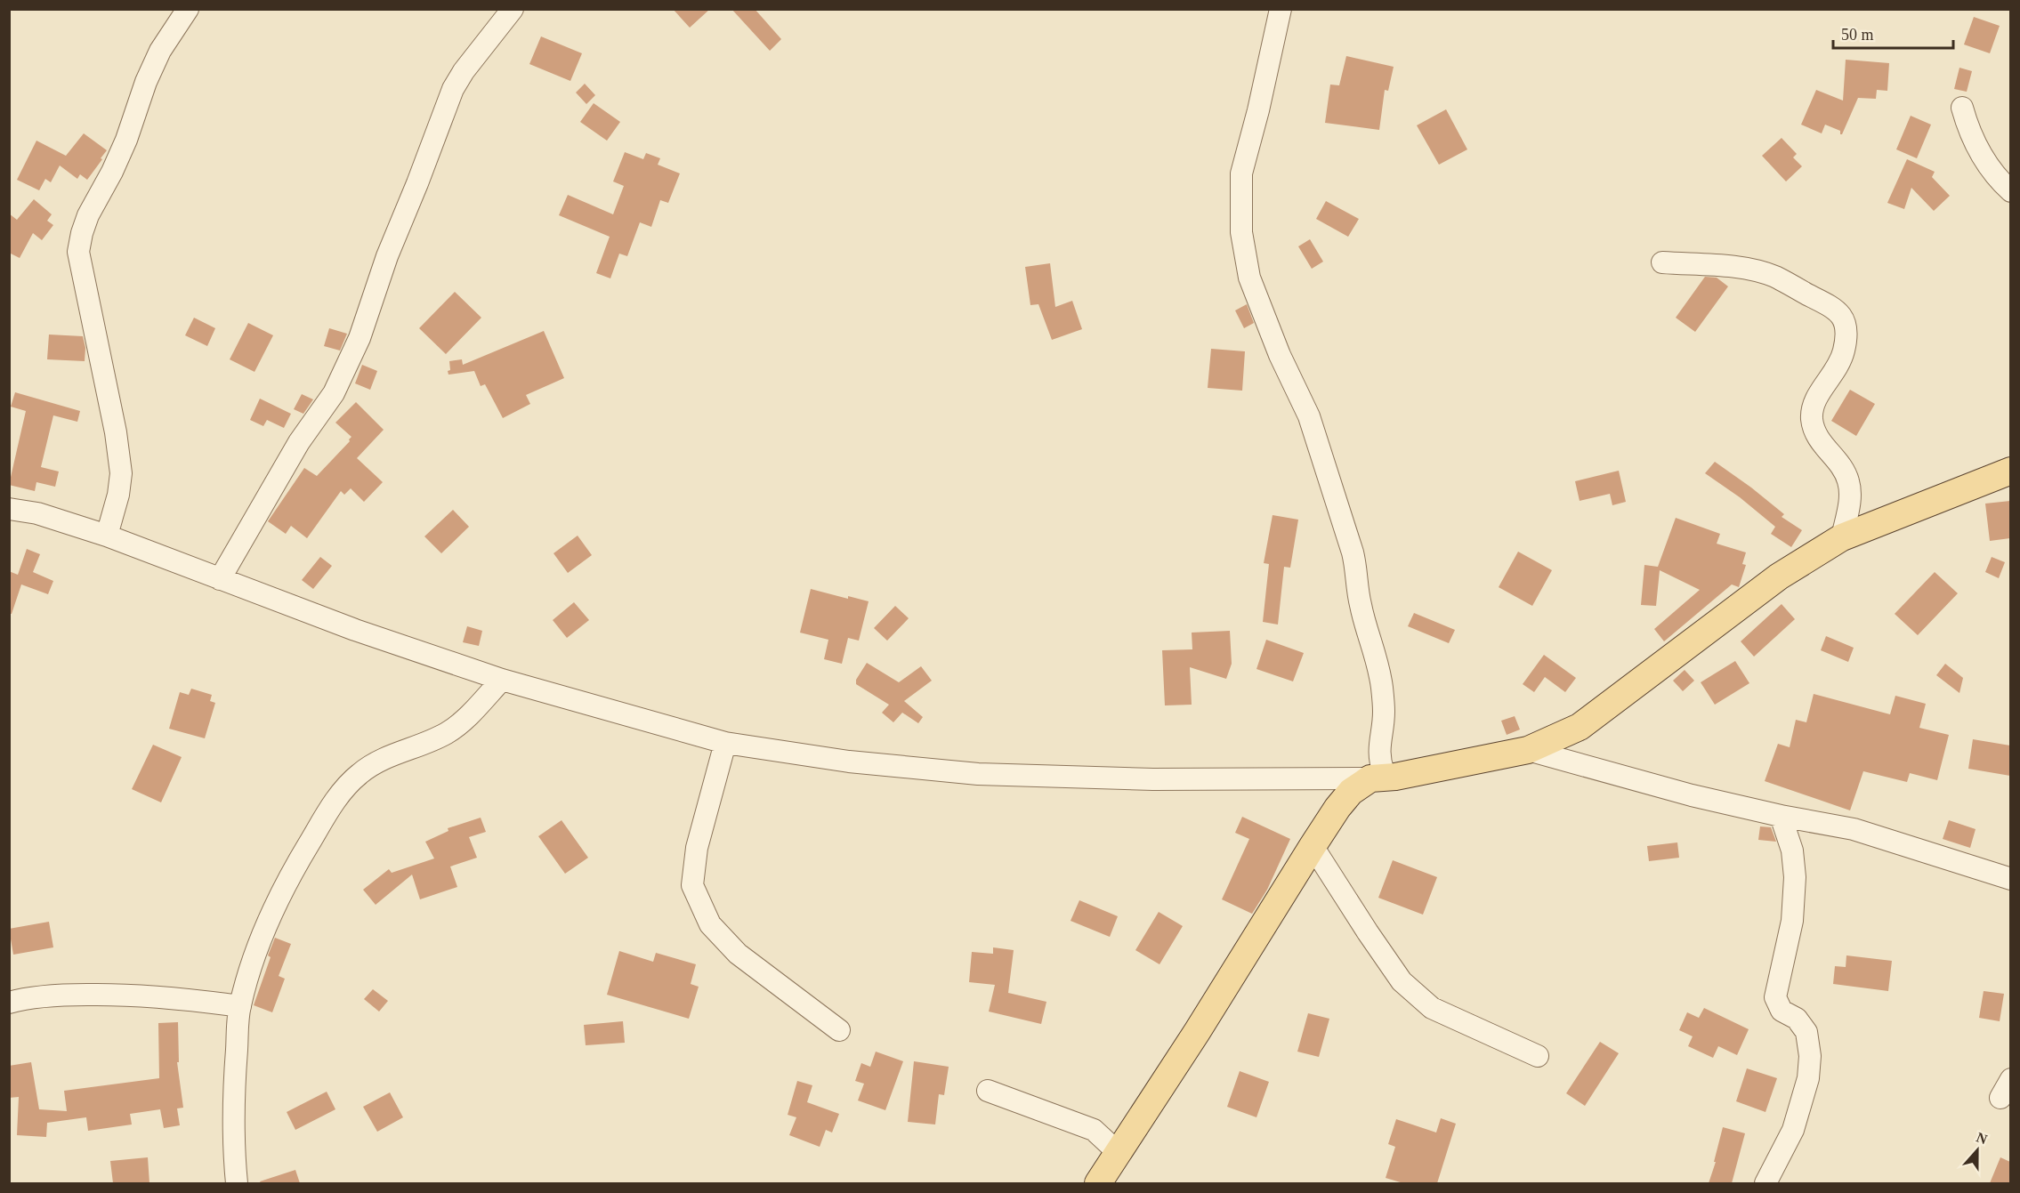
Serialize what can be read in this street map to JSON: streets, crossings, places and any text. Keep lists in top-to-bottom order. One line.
{"scale_bar":"50 m","north":"top"}
